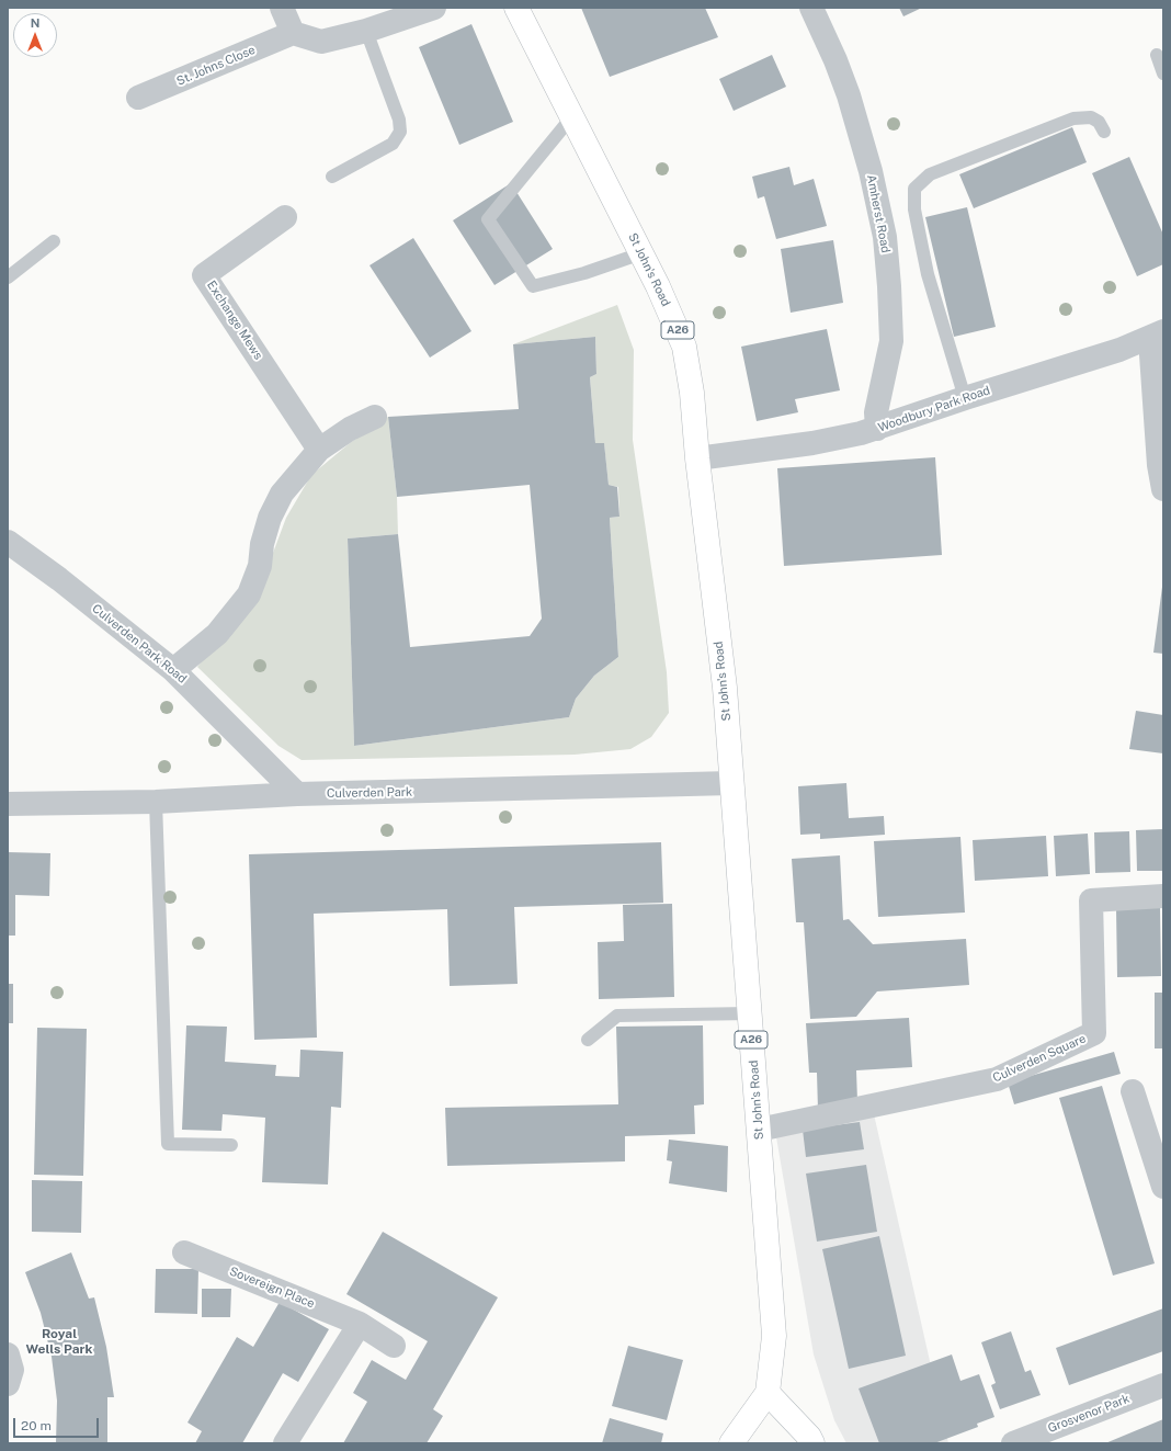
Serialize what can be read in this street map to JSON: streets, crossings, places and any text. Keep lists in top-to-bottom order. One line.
{"streets":{"main road":["St John's Road","A26"],"street":["St. Johns Close","Amherst Road","Exchange Mews","Woodbury Park Road","Culverden Park Road","Culverden Park","Culverden Square","Sovereign Place","Grosvenor Park"]},"crossings":[["Amherst Road","Woodbury Park Road"],["St John's Road","A26"],["St John's Road","Woodbury Park Road"],["St John's Road","Culverden Park"],["St John's Road","Culverden Square"],["Culverden Park Road","Culverden Park"]],"districts":["Royal Wells Park"],"scale_bar":"20 m","north":"top"}
